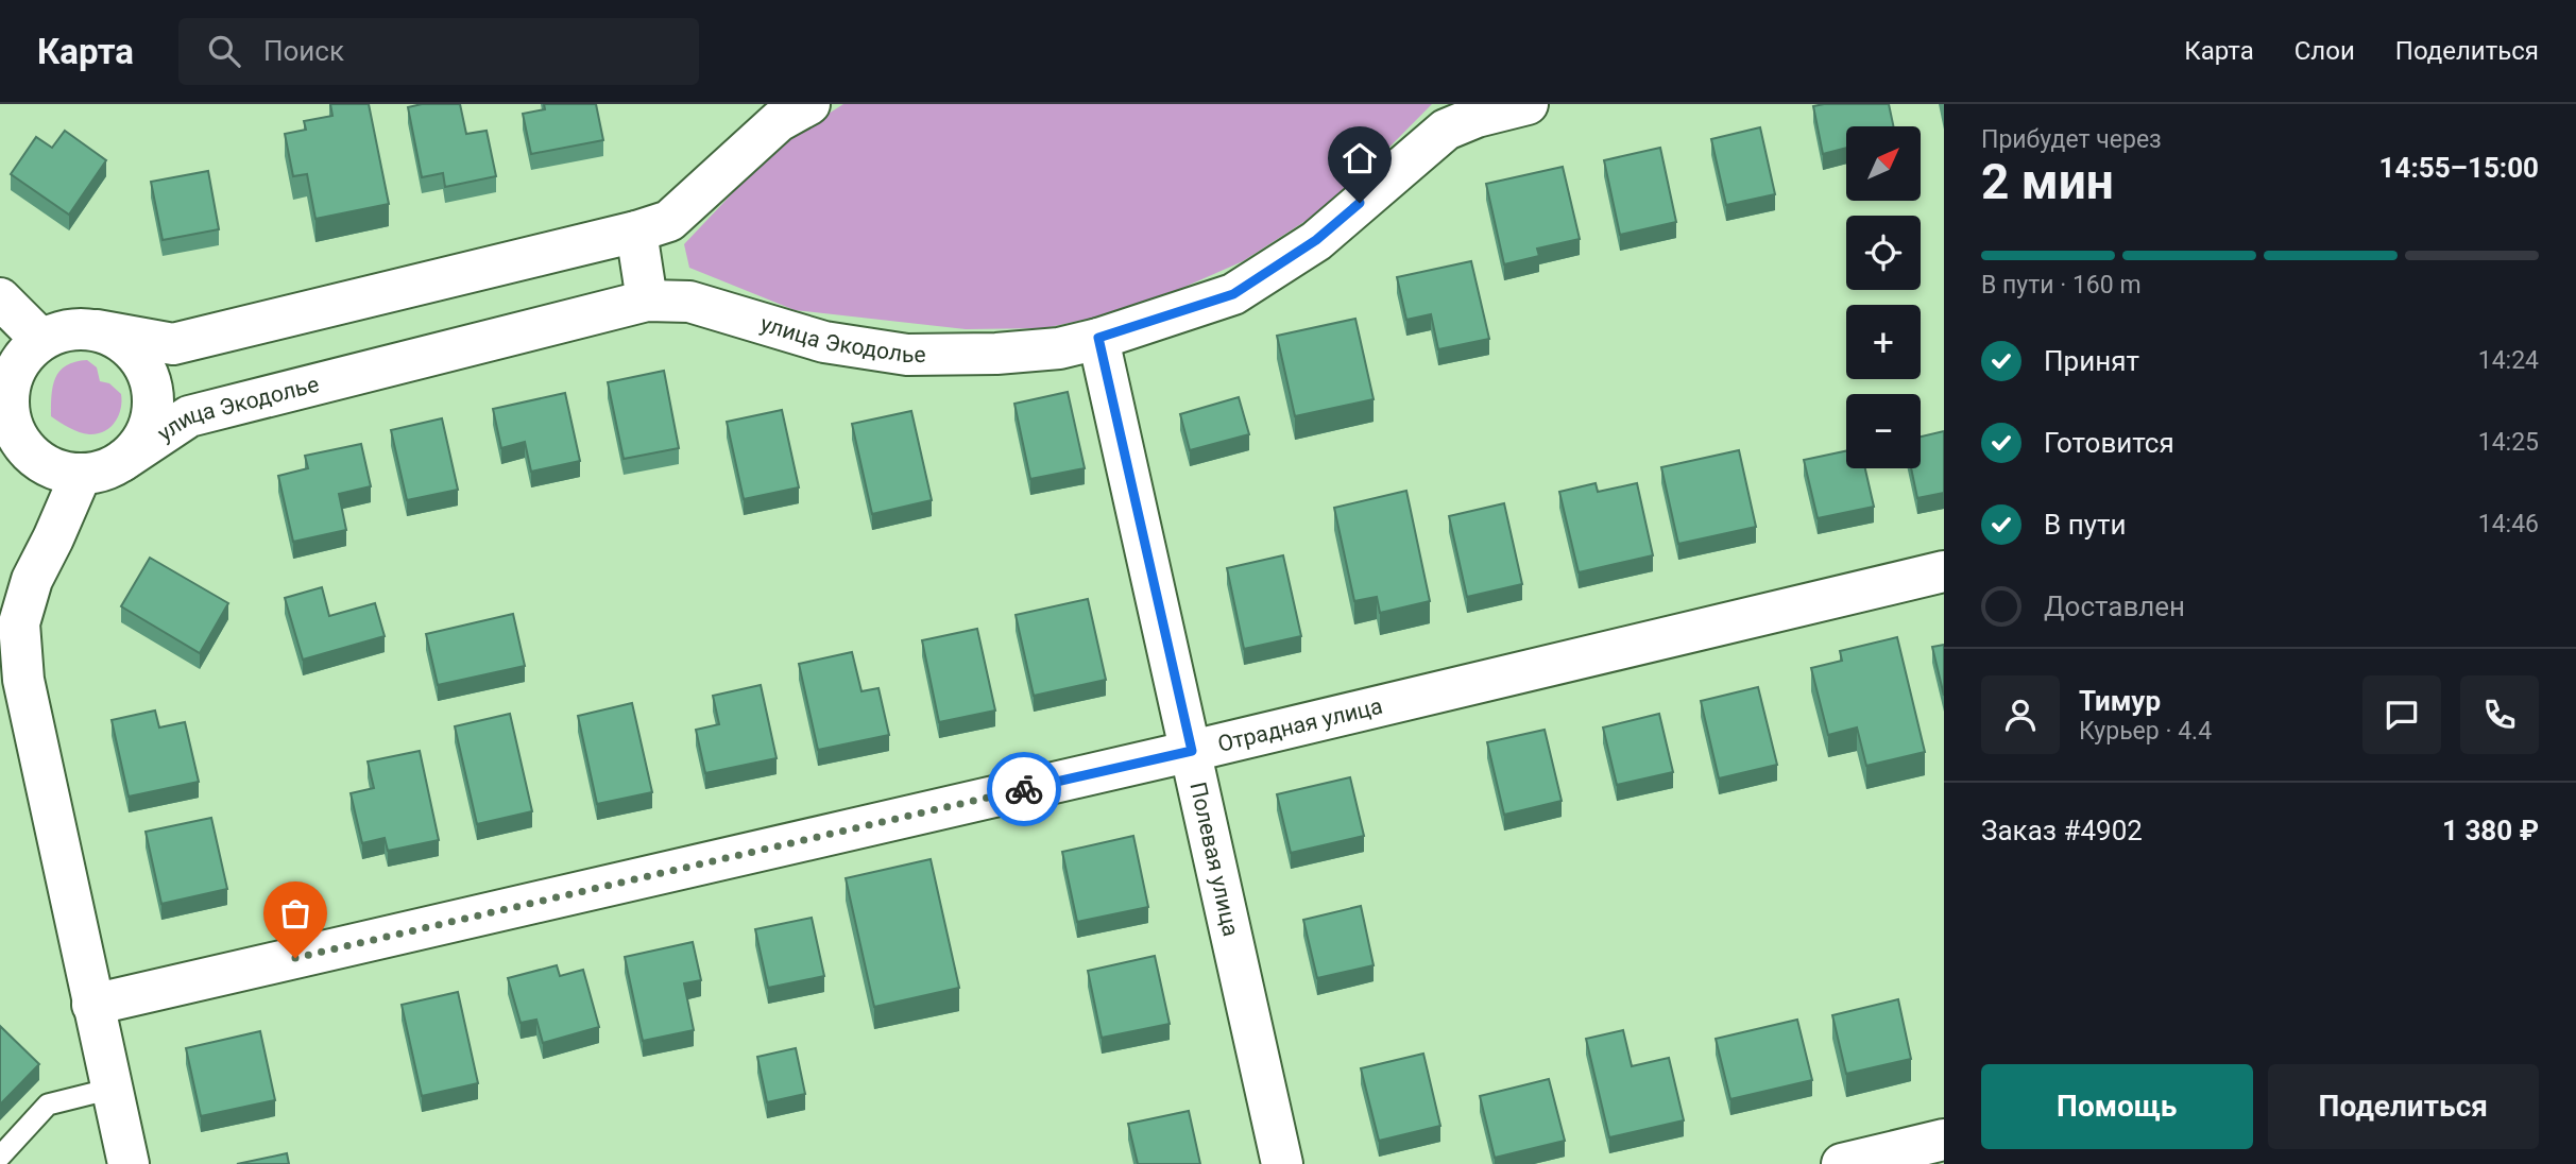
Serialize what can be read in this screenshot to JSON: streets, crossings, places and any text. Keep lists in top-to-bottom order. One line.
{"streets":{"street":["улица Экодолье","Отрадная улица","Полевая улица"]},"crossings":[["улица Экодолье","Полевая улица"],["Отрадная улица","Полевая улица"]],"north":"top right","page":{"header":"Карта","search":"Поиск","nav":["Карта","Слои","Поделиться"],"heading":["2 мин","Прибудет через","14:55–15:00"],"panel":["Тимур","Курьер · 4.4","Заказ #4902","1 380 ₽"],"map_buttons":["+","−"],"bar":"В пути · 160 m","list":[["Принят","14:24"],["Готовится","14:25"],["В пути","14:46"],"Доставлен"],"buttons":["Помощь","Поделиться"]}}
